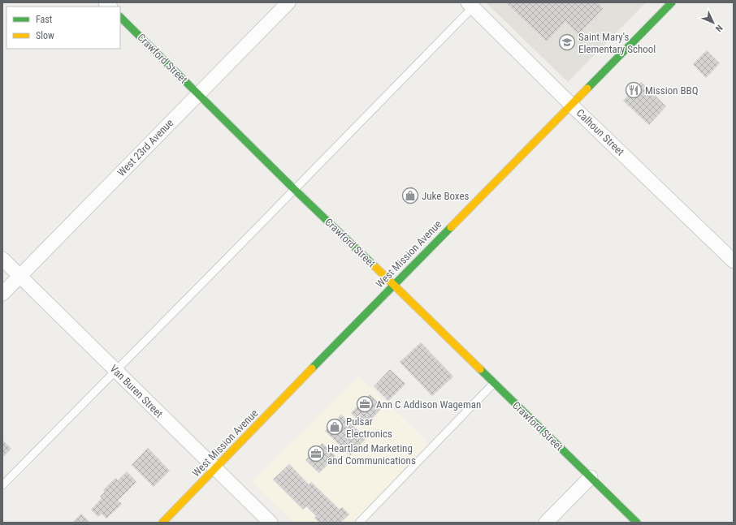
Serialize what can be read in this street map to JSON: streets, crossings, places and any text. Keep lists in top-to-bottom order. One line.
{"streets":{"main road":["Crawford Street","West Mission Avenue"],"street":["Calhoun Street","West 23rd Avenue","Van Buren Street"]},"crossings":[["Crawford Street","West 23rd Avenue"],["Crawford Street","West Mission Avenue"],["Calhoun Street","West Mission Avenue"],["West 23rd Avenue","Van Buren Street"],["West Mission Avenue","Van Buren Street"]],"places":{"school or university":["Saint Mary's Elementary School"],"restaurant":["Mission BBQ"],"shop":["Juke Boxes","Pulsar Electronics"],"office":["Ann C Addison Wageman","Heartland Marketing and Communications"]},"legend":["Fast","Slow"],"north":"bottom right"}
